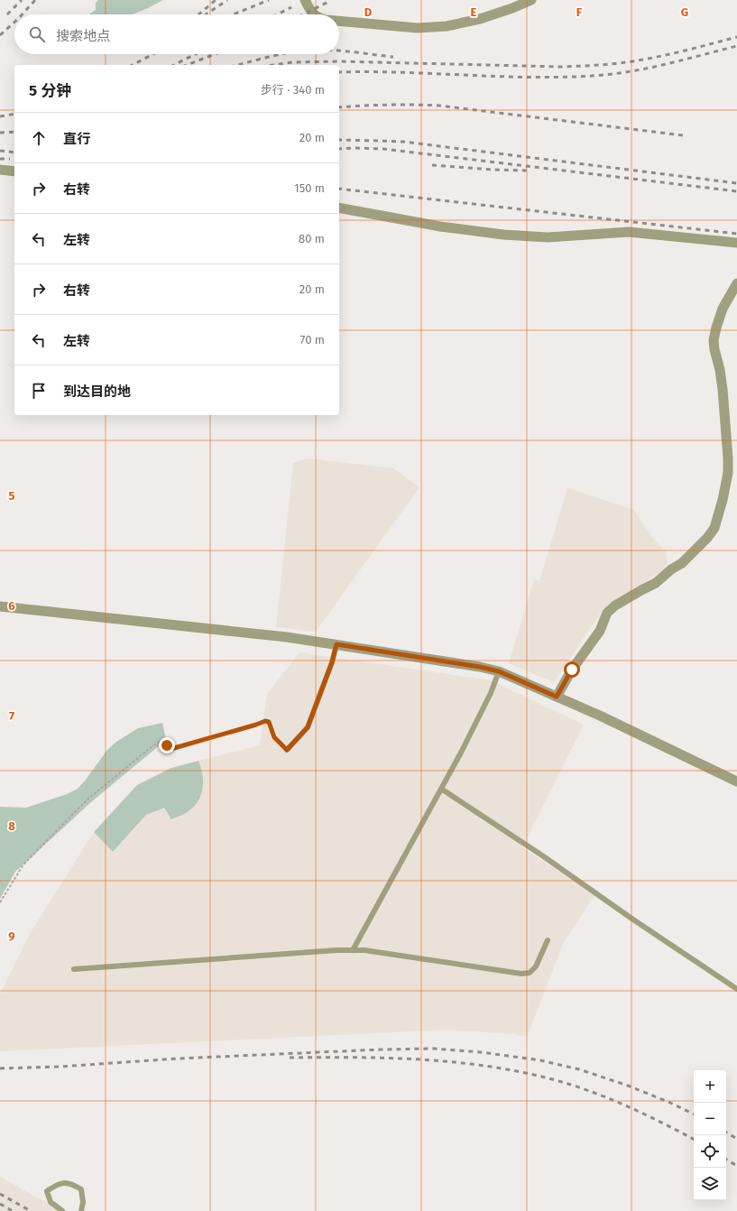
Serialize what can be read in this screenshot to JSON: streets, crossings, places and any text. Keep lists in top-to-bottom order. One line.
{"page":{"search":"搜索地点","heading":["5 分钟","步行 · 340 m"],"list":[["直行","20 m"],["右转","150 m"],["左转","80 m"],["右转","20 m"],["左转","70 m"],"到达目的地"],"map_buttons":["+","−"]},"grid":{"columns":["D","E","F","G"],"rows":["5","6","7","8","9"]}}
